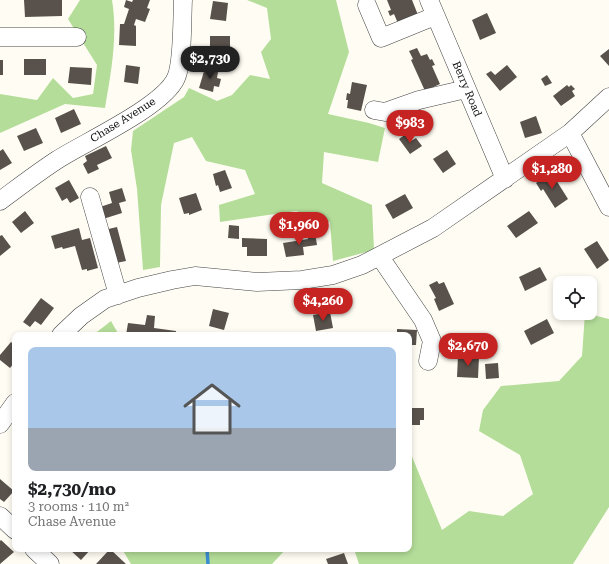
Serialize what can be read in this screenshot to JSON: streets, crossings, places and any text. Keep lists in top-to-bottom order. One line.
{"streets":{"street":["Berry Road","Chase Avenue"]},"page":{"price":["$2,730","$983","$1,280","$1,960","$4,260","$2,670"],"list":[{"name":"$2,730/mo","note":"3 rooms · 110 m² · Chase Avenue"}]}}
